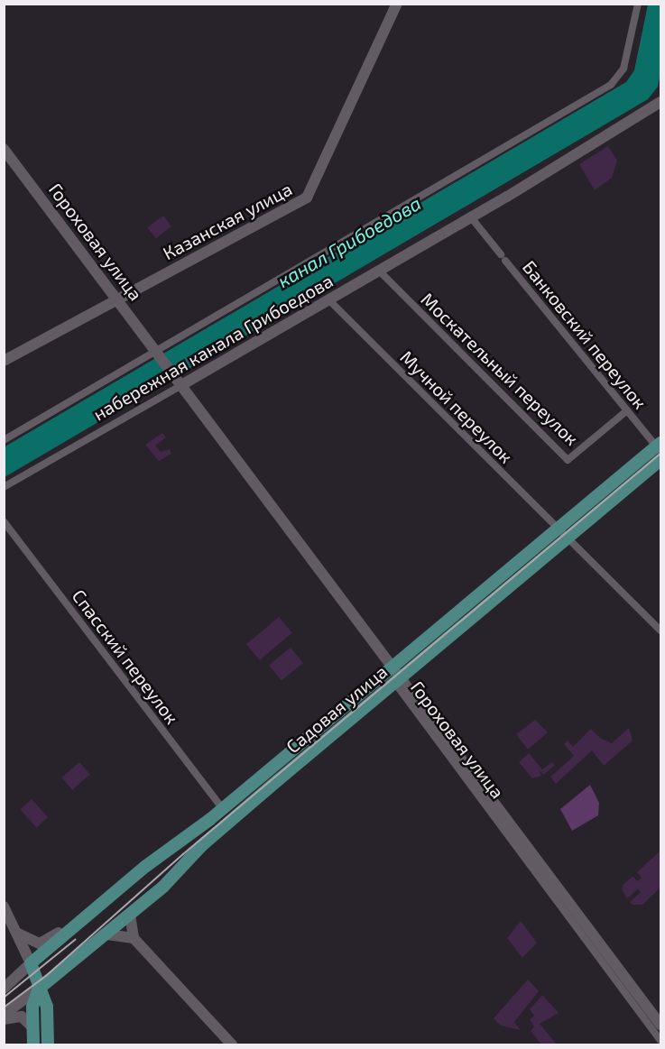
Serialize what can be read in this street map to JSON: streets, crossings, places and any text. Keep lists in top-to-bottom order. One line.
{"streets":{"main road":["Садовая улица"],"street":["Казанская улица","Гороховая улица","Банковский переулок","набережная канала Грибоедова","Москательный переулок","Мучной переулок","Спасский переулок"]},"crossings":[["Казанская улица","Гороховая улица"],["Гороховая улица","набережная канала Грибоедова"],["Гороховая улица","Садовая улица"],["Банковский переулок","набережная канала Грибоедова"],["Банковский переулок","Москательный переулок"],["Банковский переулок","Садовая улица"],["набережная канала Грибоедова","Москательный переулок"],["набережная канала Грибоедова","Мучной переулок"],["Мучной переулок","Садовая улица"],["Спасский переулок","Садовая улица"]],"water":["канал Грибоедова"]}
